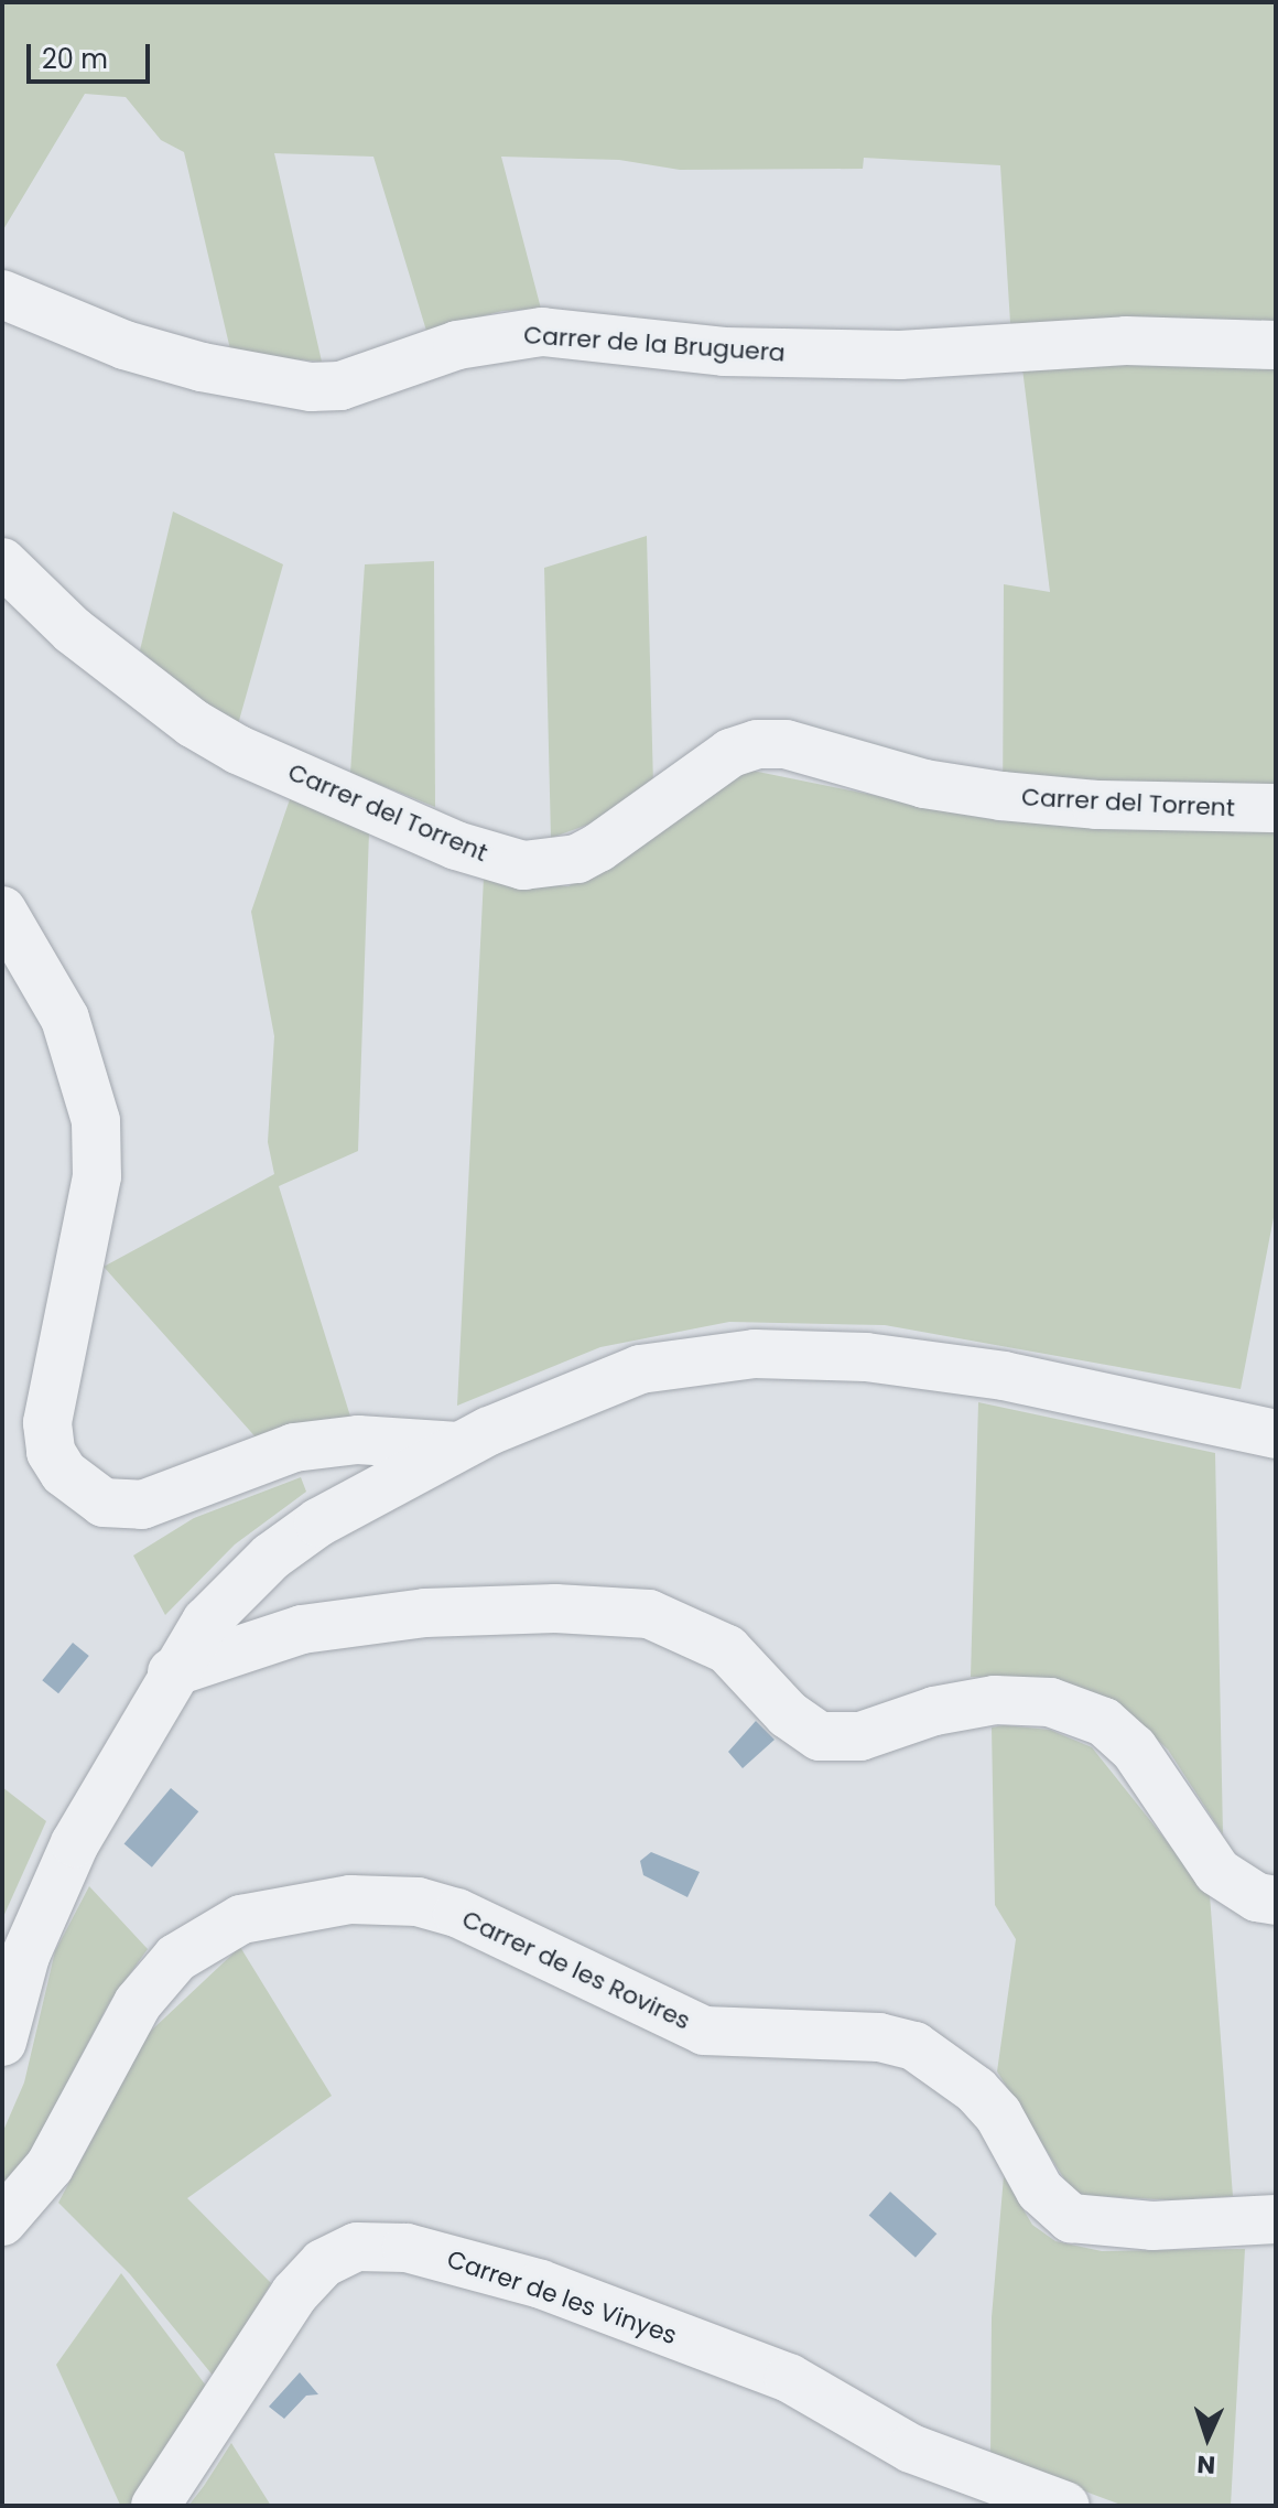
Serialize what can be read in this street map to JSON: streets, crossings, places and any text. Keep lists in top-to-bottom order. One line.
{"streets":{"street":["Carrer de la Bruguera","Carrer del Torrent","Carrer de les Rovires","Carrer de les Vinyes"]},"scale_bar":"20 m","north":"bottom"}
